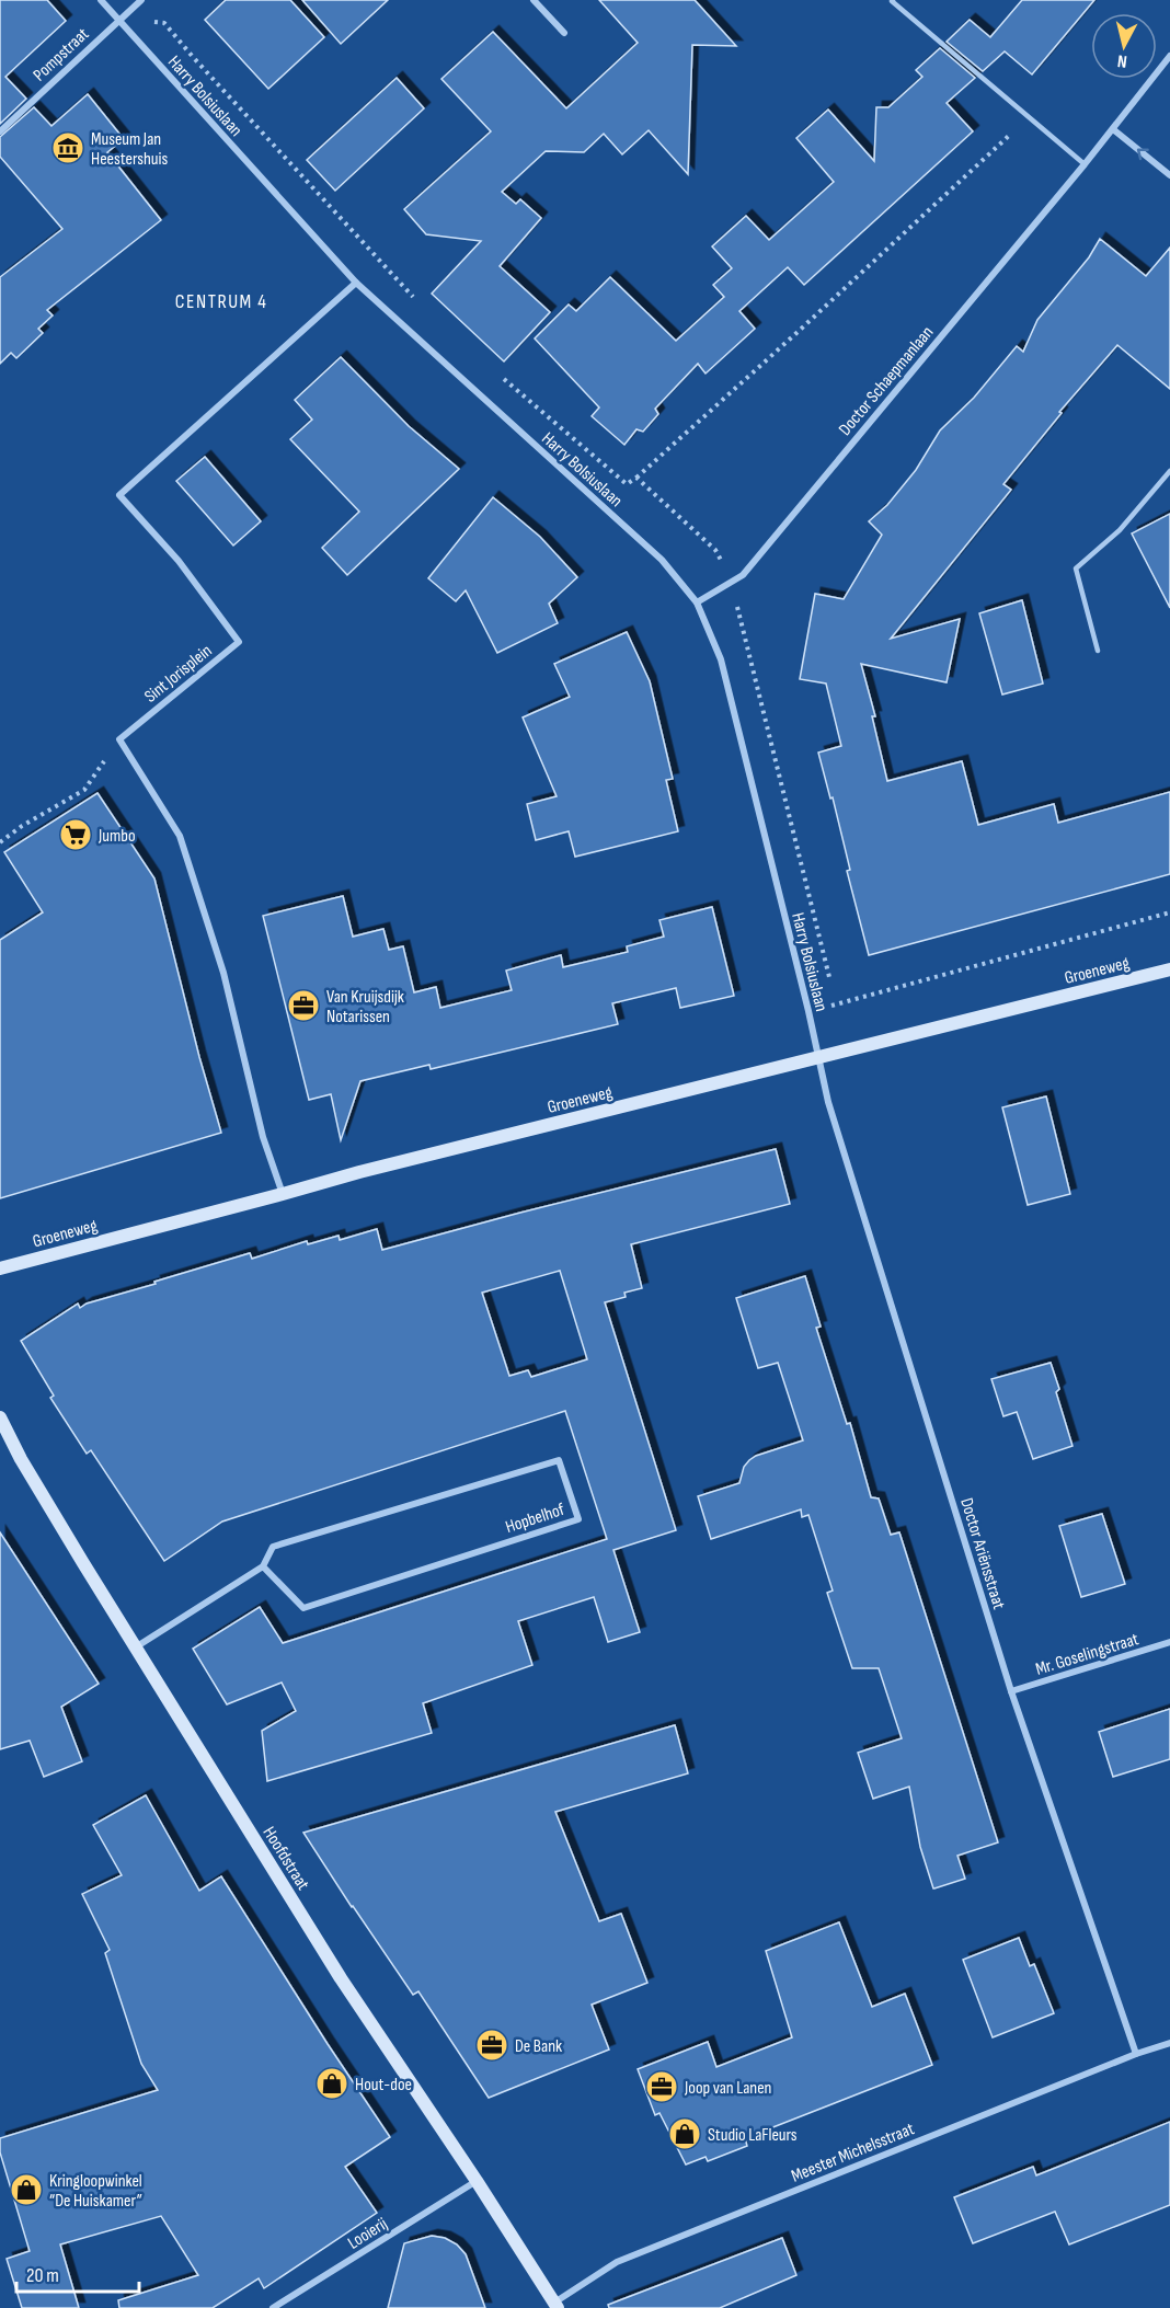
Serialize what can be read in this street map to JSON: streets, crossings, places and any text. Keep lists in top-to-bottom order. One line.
{"streets":{"street":["Pompstraat","Harry Bolsiuslaan","Doctor Schaepmanlaan","Sint Jorisplein","Groeneweg","Hopbelhof","Doctor Ariënsstraat","Mr. Goselingstraat","Hoofdstraat","Meester Michelsstraat","Looierij"]},"crossings":[["Pompstraat","Harry Bolsiuslaan"],["Harry Bolsiuslaan","Doctor Schaepmanlaan"],["Harry Bolsiuslaan","Sint Jorisplein"],["Harry Bolsiuslaan","Groeneweg"],["Harry Bolsiuslaan","Doctor Ariënsstraat"],["Groeneweg","Doctor Ariënsstraat"],["Hopbelhof","Hoofdstraat"],["Doctor Ariënsstraat","Mr. Goselingstraat"],["Doctor Ariënsstraat","Meester Michelsstraat"],["Hoofdstraat","Meester Michelsstraat"],["Hoofdstraat","Looierij"]],"districts":["CENTRUM 4"],"places":{"museum":["Museum Jan Heestershuis"],"supermarket":["Jumbo"],"office":["Van Kruijsdijk Notarissen","De Bank","Joop van Lanen"],"shop":["Hout-doe","Studio LaFleurs","Kringloopwinkel “De Huiskamer”"]},"scale_bar":"20 m","north":"bottom"}
